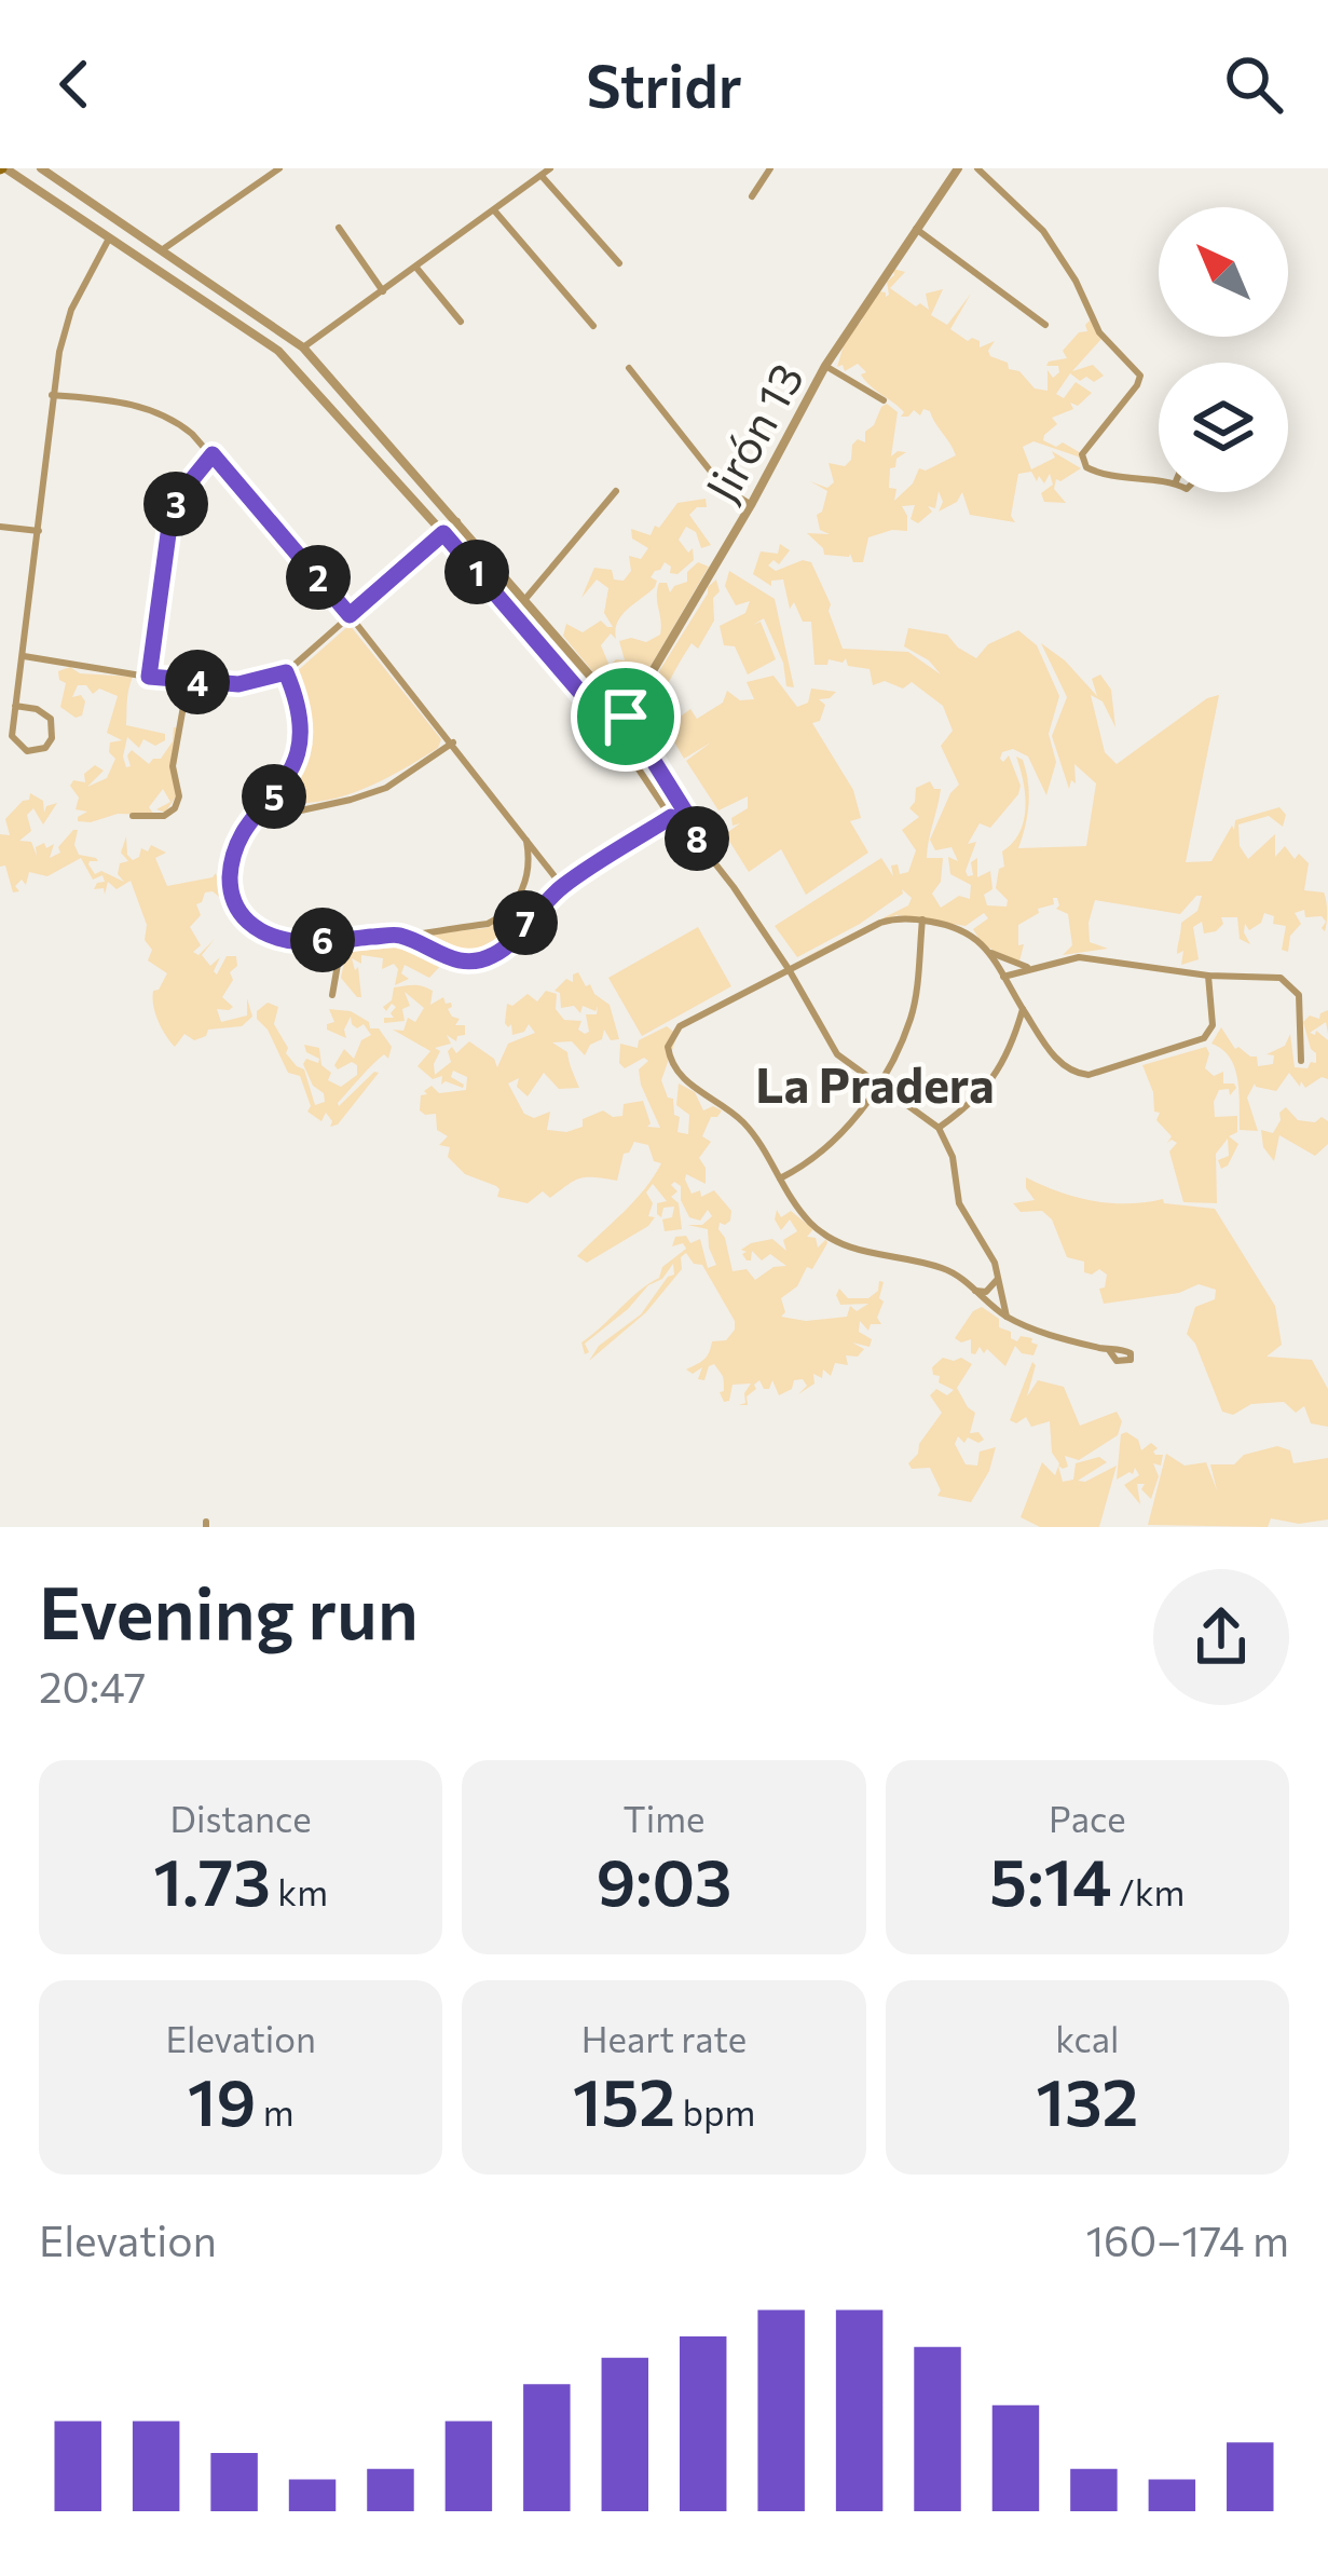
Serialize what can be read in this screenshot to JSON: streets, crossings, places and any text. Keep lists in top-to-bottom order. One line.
{"streets":{"street":["Jirón 13"]},"districts":["La Pradera"],"north":"top left","page":{"header":"Stridr","pins":["3","1","2","4","5","8","7","6"],"heading":["Evening run","20:47"],"stats":[["Distance","1.73 km"],["Time","9:03"],["Pace","5:14 /km"],["Elevation","19 m"],["Heart rate","152 bpm"],["kcal","132"]],"chart":["Elevation","160–174 m"]}}
